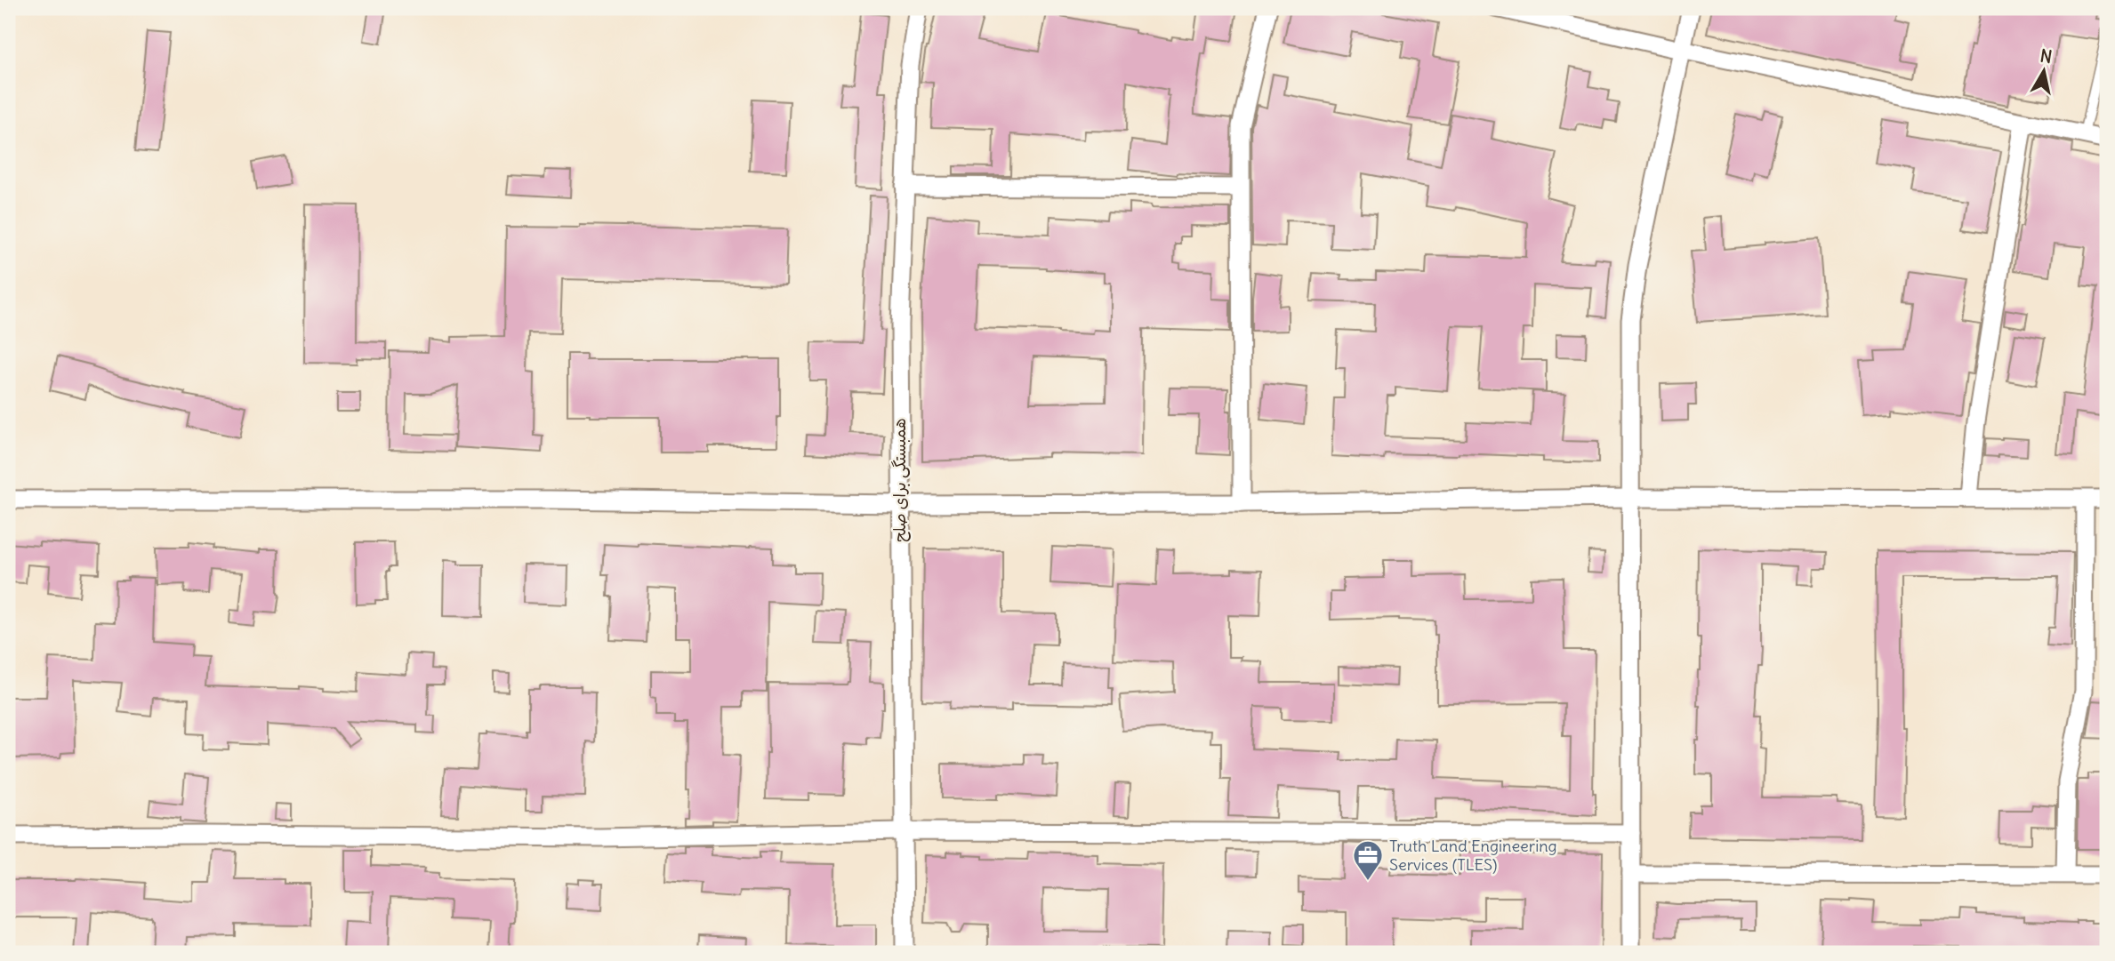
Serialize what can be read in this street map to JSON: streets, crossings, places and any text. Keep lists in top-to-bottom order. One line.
{"streets":{"street":["همبستگی برای صلح"]},"places":{"office":["Truth Land Engineering Services (TLES)"]},"north":"top"}
